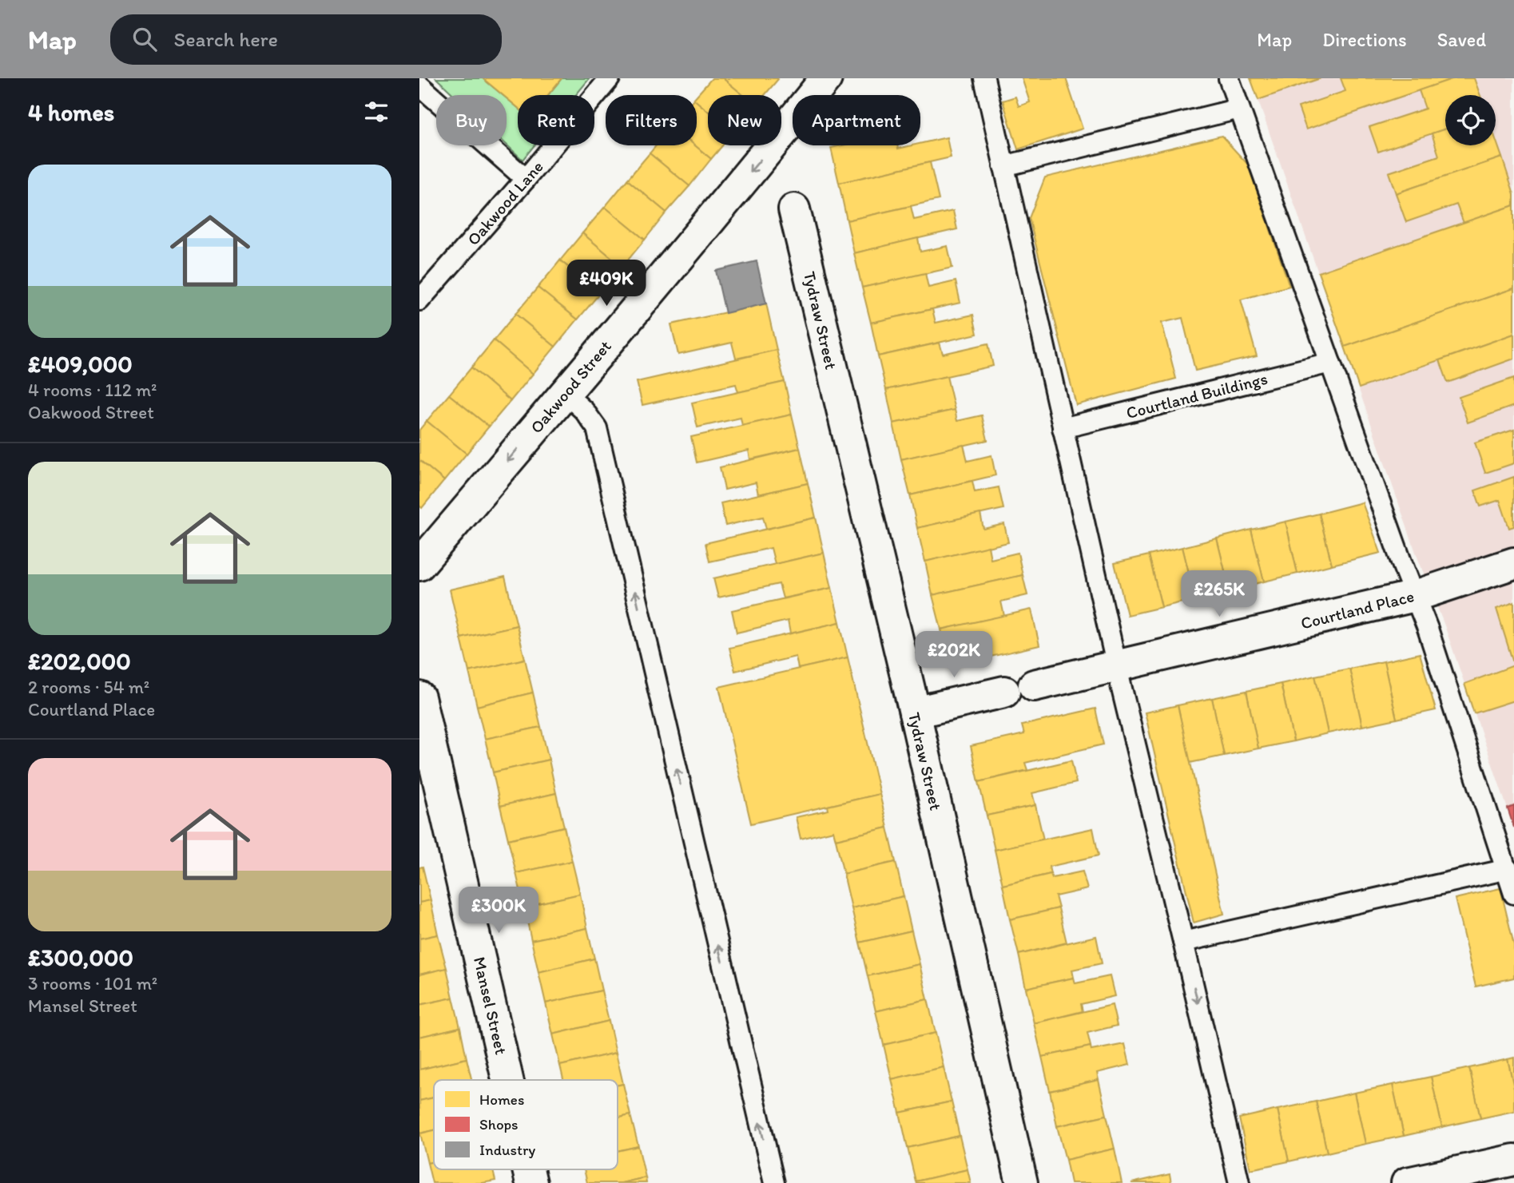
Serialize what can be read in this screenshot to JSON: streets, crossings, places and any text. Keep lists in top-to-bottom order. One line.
{"streets":{"street":["Tydraw Street","Oakwood Street","Courtland Place","Mansel Street"],"lane":["Oakwood Lane","Courtland Buildings"]},"one_way":["Oakwood Street"],"legend":["Homes","Shops","Industry"],"page":{"header":"Map","search":"Search here","nav":["Map","Directions","Saved"],"heading":"4 homes","chip":["Buy","Rent","Filters","New","Apartment"],"list":[{"name":"£409,000","note":"4 rooms · 112 m² · Oakwood Street"},{"name":"£202,000","note":"2 rooms · 54 m² · Courtland Place"},{"name":"£300,000","note":"3 rooms · 101 m² · Mansel Street"}],"price":["£409K","£265K","£202K","£300K"]}}
